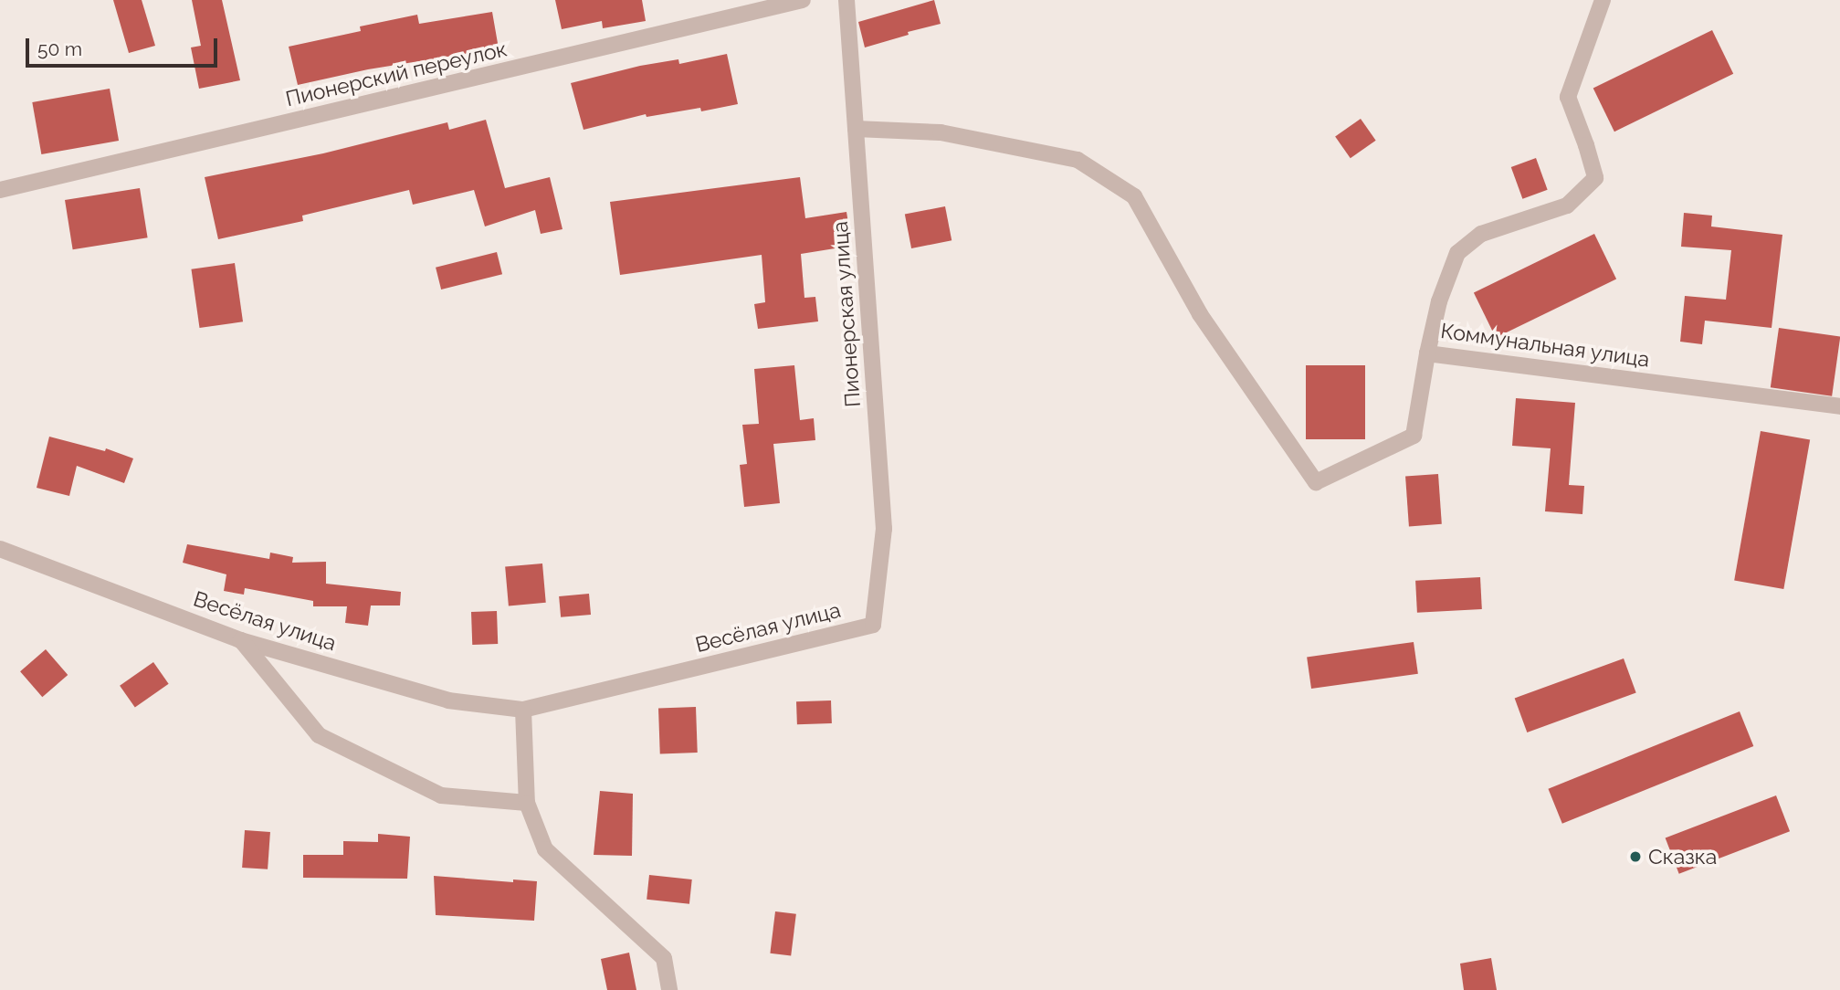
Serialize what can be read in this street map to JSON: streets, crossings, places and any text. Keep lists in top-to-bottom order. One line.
{"streets":{"street":["Пионерский переулок","Пионерская улица","Коммунальная улица","Весёлая улица"]},"crossings":[["Пионерская улица","Весёлая улица"]],"places":["Сказка"],"scale_bar":"50 m"}
